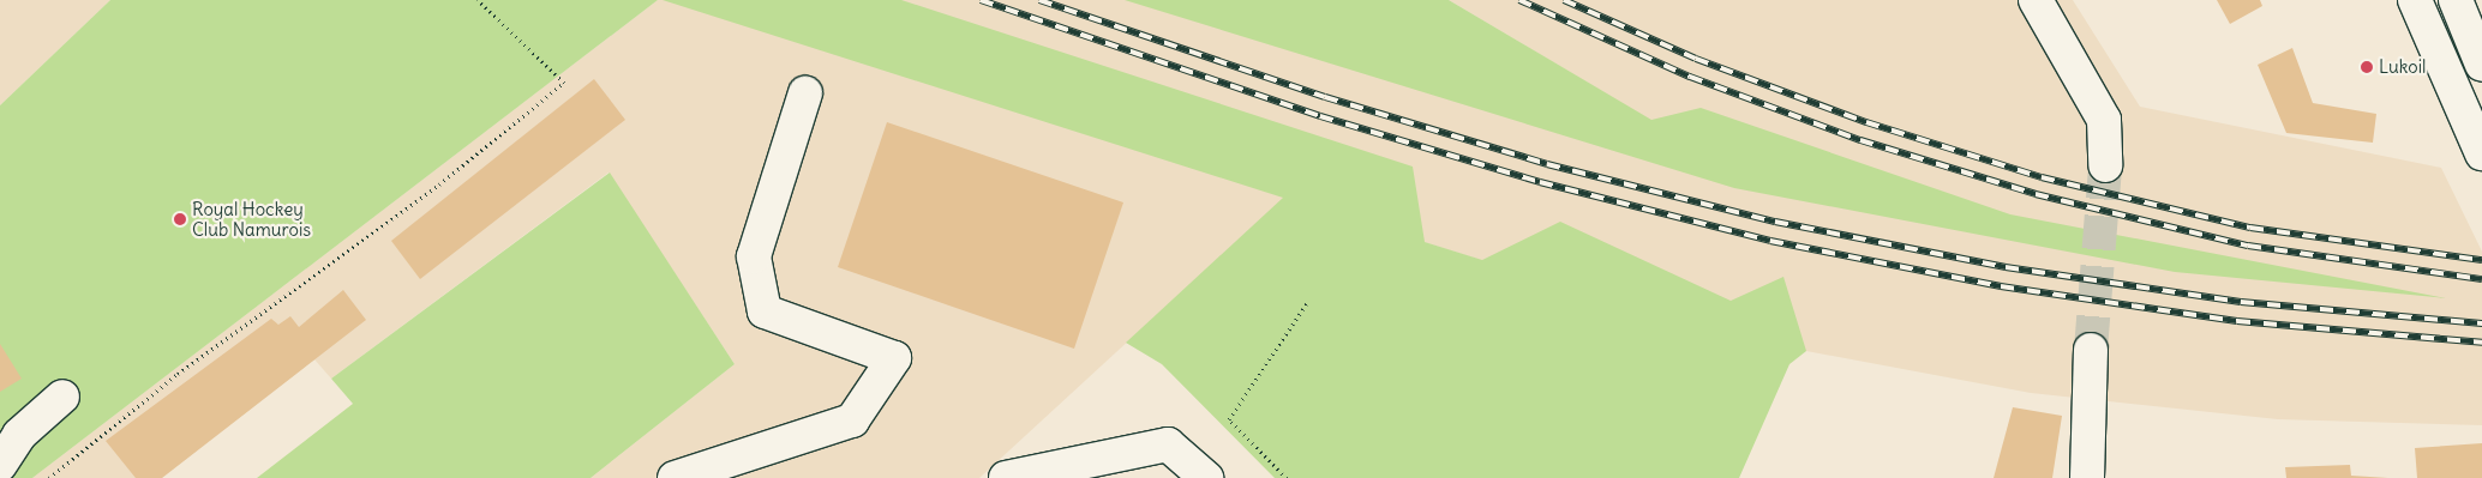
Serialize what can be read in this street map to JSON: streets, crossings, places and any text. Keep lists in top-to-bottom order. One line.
{"places":["Lukoil","Royal Hockey Club Namurois"]}
